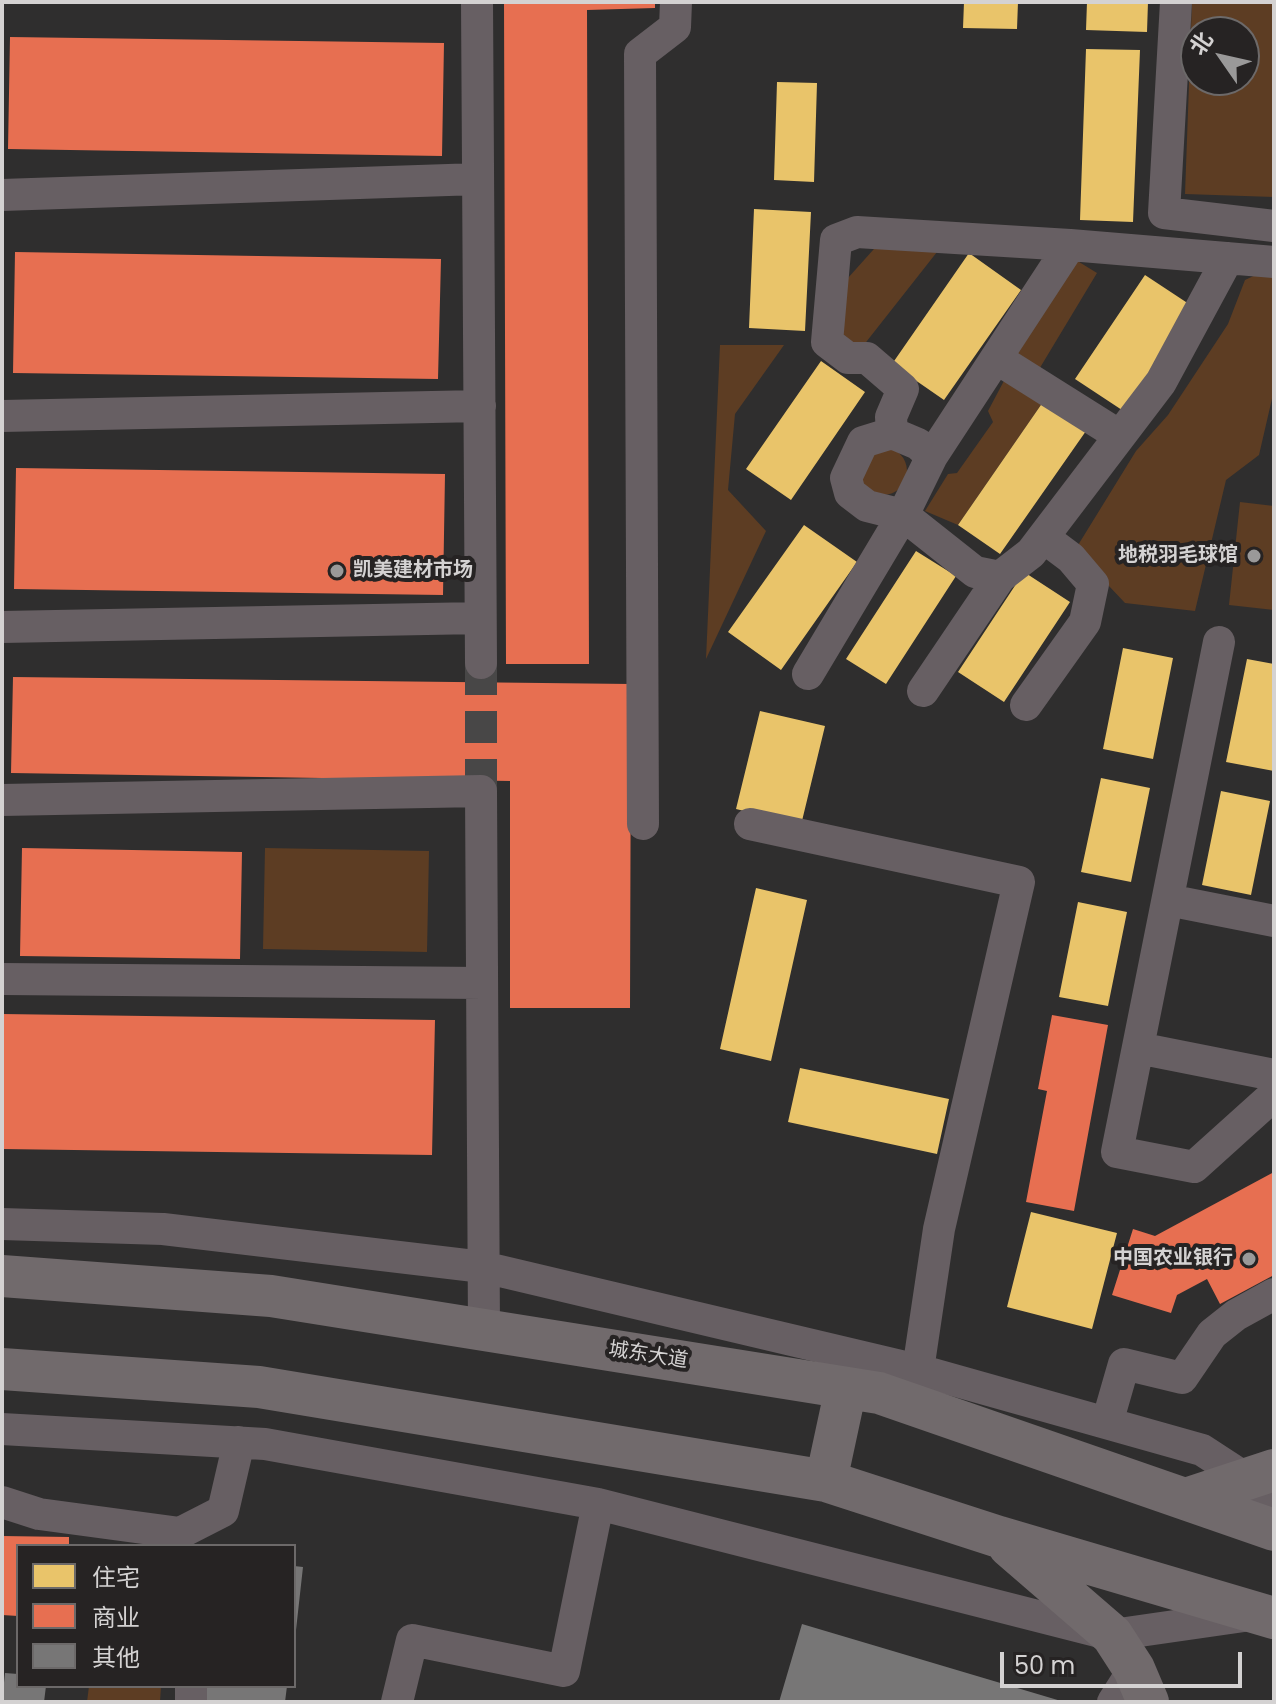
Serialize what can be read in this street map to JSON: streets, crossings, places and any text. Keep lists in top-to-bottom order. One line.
{"streets":{"main road":["城东大道"]},"places":["地税羽毛球馆","凯美建材市场","中国农业银行"],"legend":["住宅","商业","其他"],"scale_bar":"50 m","north":"top left"}
